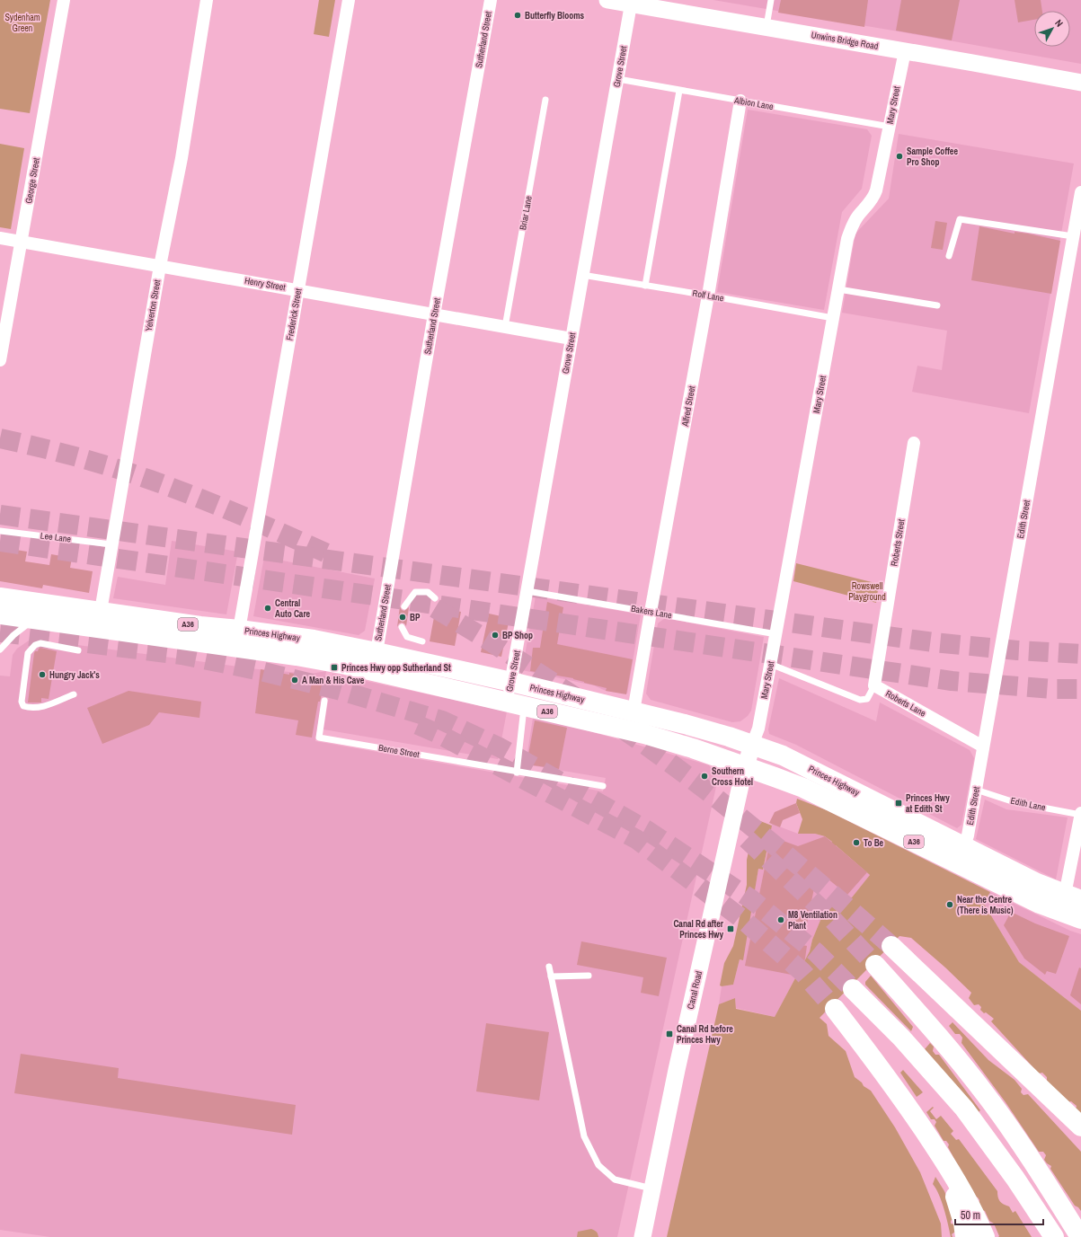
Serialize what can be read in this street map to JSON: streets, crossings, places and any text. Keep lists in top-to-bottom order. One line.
{"streets":{"highway":["A36","Princes Highway"],"main road":["Unwins Bridge Road","Canal Road"],"street":["Sutherland Street","Grove Street","Mary Street","George Street","Henry Street","Yelverton Street","Frederick Street","Alfred Street","Edith Street","Roberts Street","Roberts Lane"],"lane":["Albion Lane","Briar Lane","Rolf Lane","Lee Lane","Bakers Lane","Berne Street","Edith Lane"]},"crossings":[["Sutherland Street","Henry Street"],["Sutherland Street","Princes Highway"],["Unwins Bridge Road","Grove Street"],["Unwins Bridge Road","Mary Street"],["Grove Street","Albion Lane"],["Grove Street","Henry Street"],["Grove Street","Rolf Lane"],["Grove Street","Bakers Lane"],["Grove Street","Princes Highway"],["Albion Lane","Mary Street"],["Albion Lane","Alfred Street"],["Mary Street","Rolf Lane"],["Mary Street","Bakers Lane"],["Mary Street","Princes Highway"],["Mary Street","Canal Road"],["George Street","Henry Street"],["Briar Lane","Henry Street"],["Henry Street","Yelverton Street"],["Henry Street","Frederick Street"],["Rolf Lane","Alfred Street"],["Yelverton Street","Lee Lane"],["Yelverton Street","Princes Highway"],["Frederick Street","Princes Highway"],["Alfred Street","Bakers Lane"],["Alfred Street","Princes Highway"],["Edith Street","Princes Highway"],["Edith Street","Roberts Lane"],["Edith Street","Edith Lane"],["Roberts Street","Roberts Lane"],["Princes Highway","Canal Road"]],"parks":["Sydenham Green","Rowswell Playground"],"places":{"other":["Butterfly Blooms","Sample Coffee Pro Shop","Central Auto Care","BP","BP Shop","Hungry Jack's","A Man & His Cave","Southern Cross Hotel","To Be","Near the Centre (There is Music)","M8 Ventilation Plant"],"transit":["Princes Hwy opp Sutherland St","Princes Hwy at Edith St","Canal Rd after Princes Hwy","Canal Rd before Princes Hwy"]},"scale_bar":"50 m","north":"top right"}
